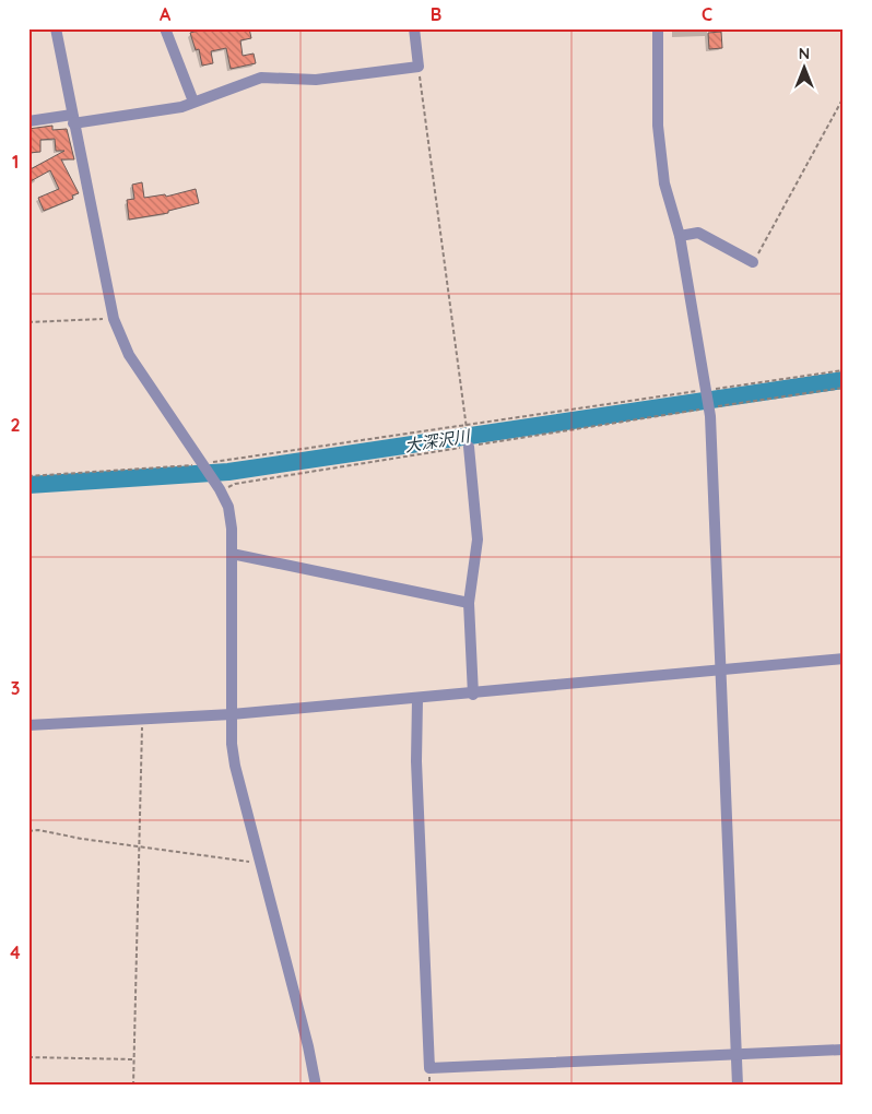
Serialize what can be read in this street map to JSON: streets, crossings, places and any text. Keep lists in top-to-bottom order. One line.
{"water":["大深沢川"],"north":"top","grid":{"columns":["A","B","C"],"rows":["1","2","3","4"]}}
